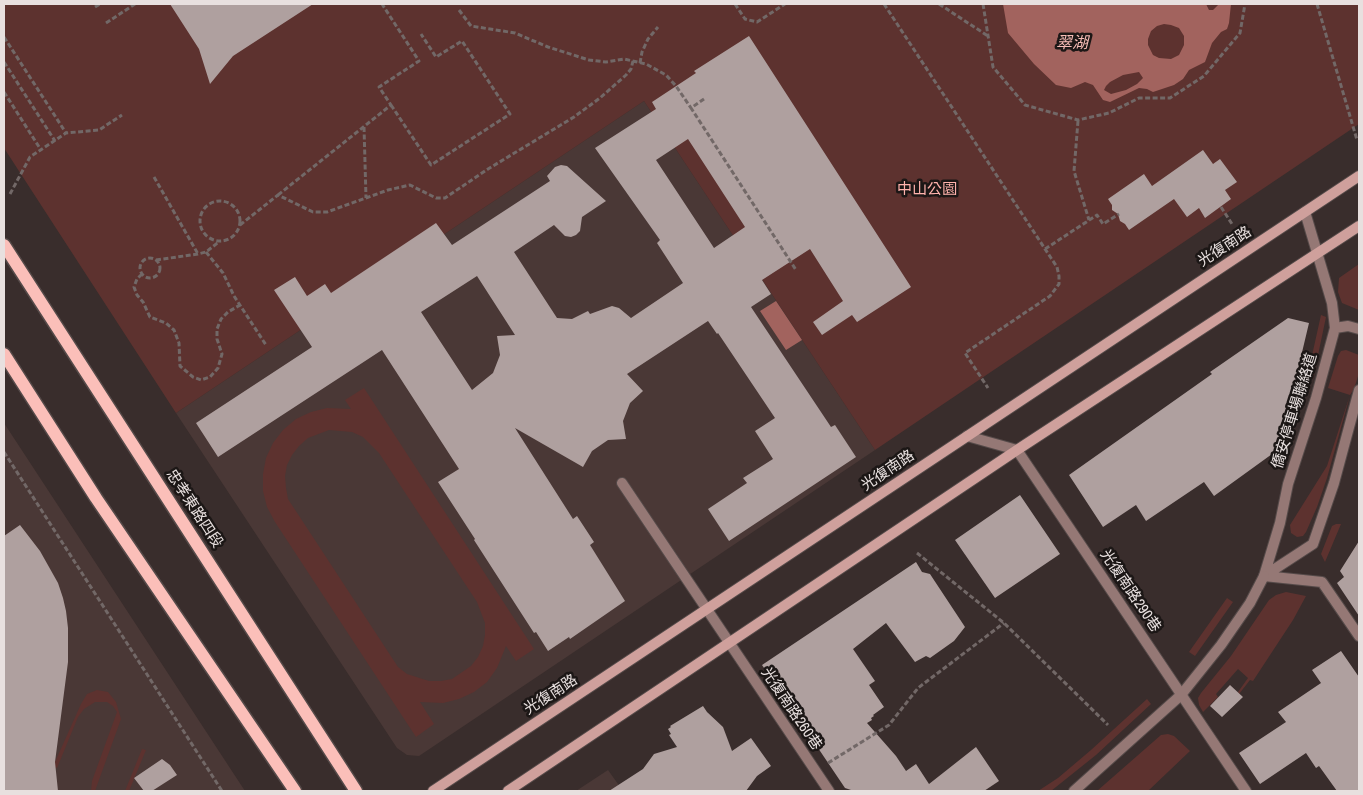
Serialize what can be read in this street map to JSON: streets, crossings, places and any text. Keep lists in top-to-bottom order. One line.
{"streets":{"main road":["光復南路","忠孝東路四段"],"street":["僑安停車場聯絡道","光復南路290巷","光復南路260巷"]},"crossings":[["光復南路","僑安停車場聯絡道"],["光復南路","光復南路260巷"],["僑安停車場聯絡道","光復南路290巷"]],"water":["翠湖"],"parks":["中山公園"]}
